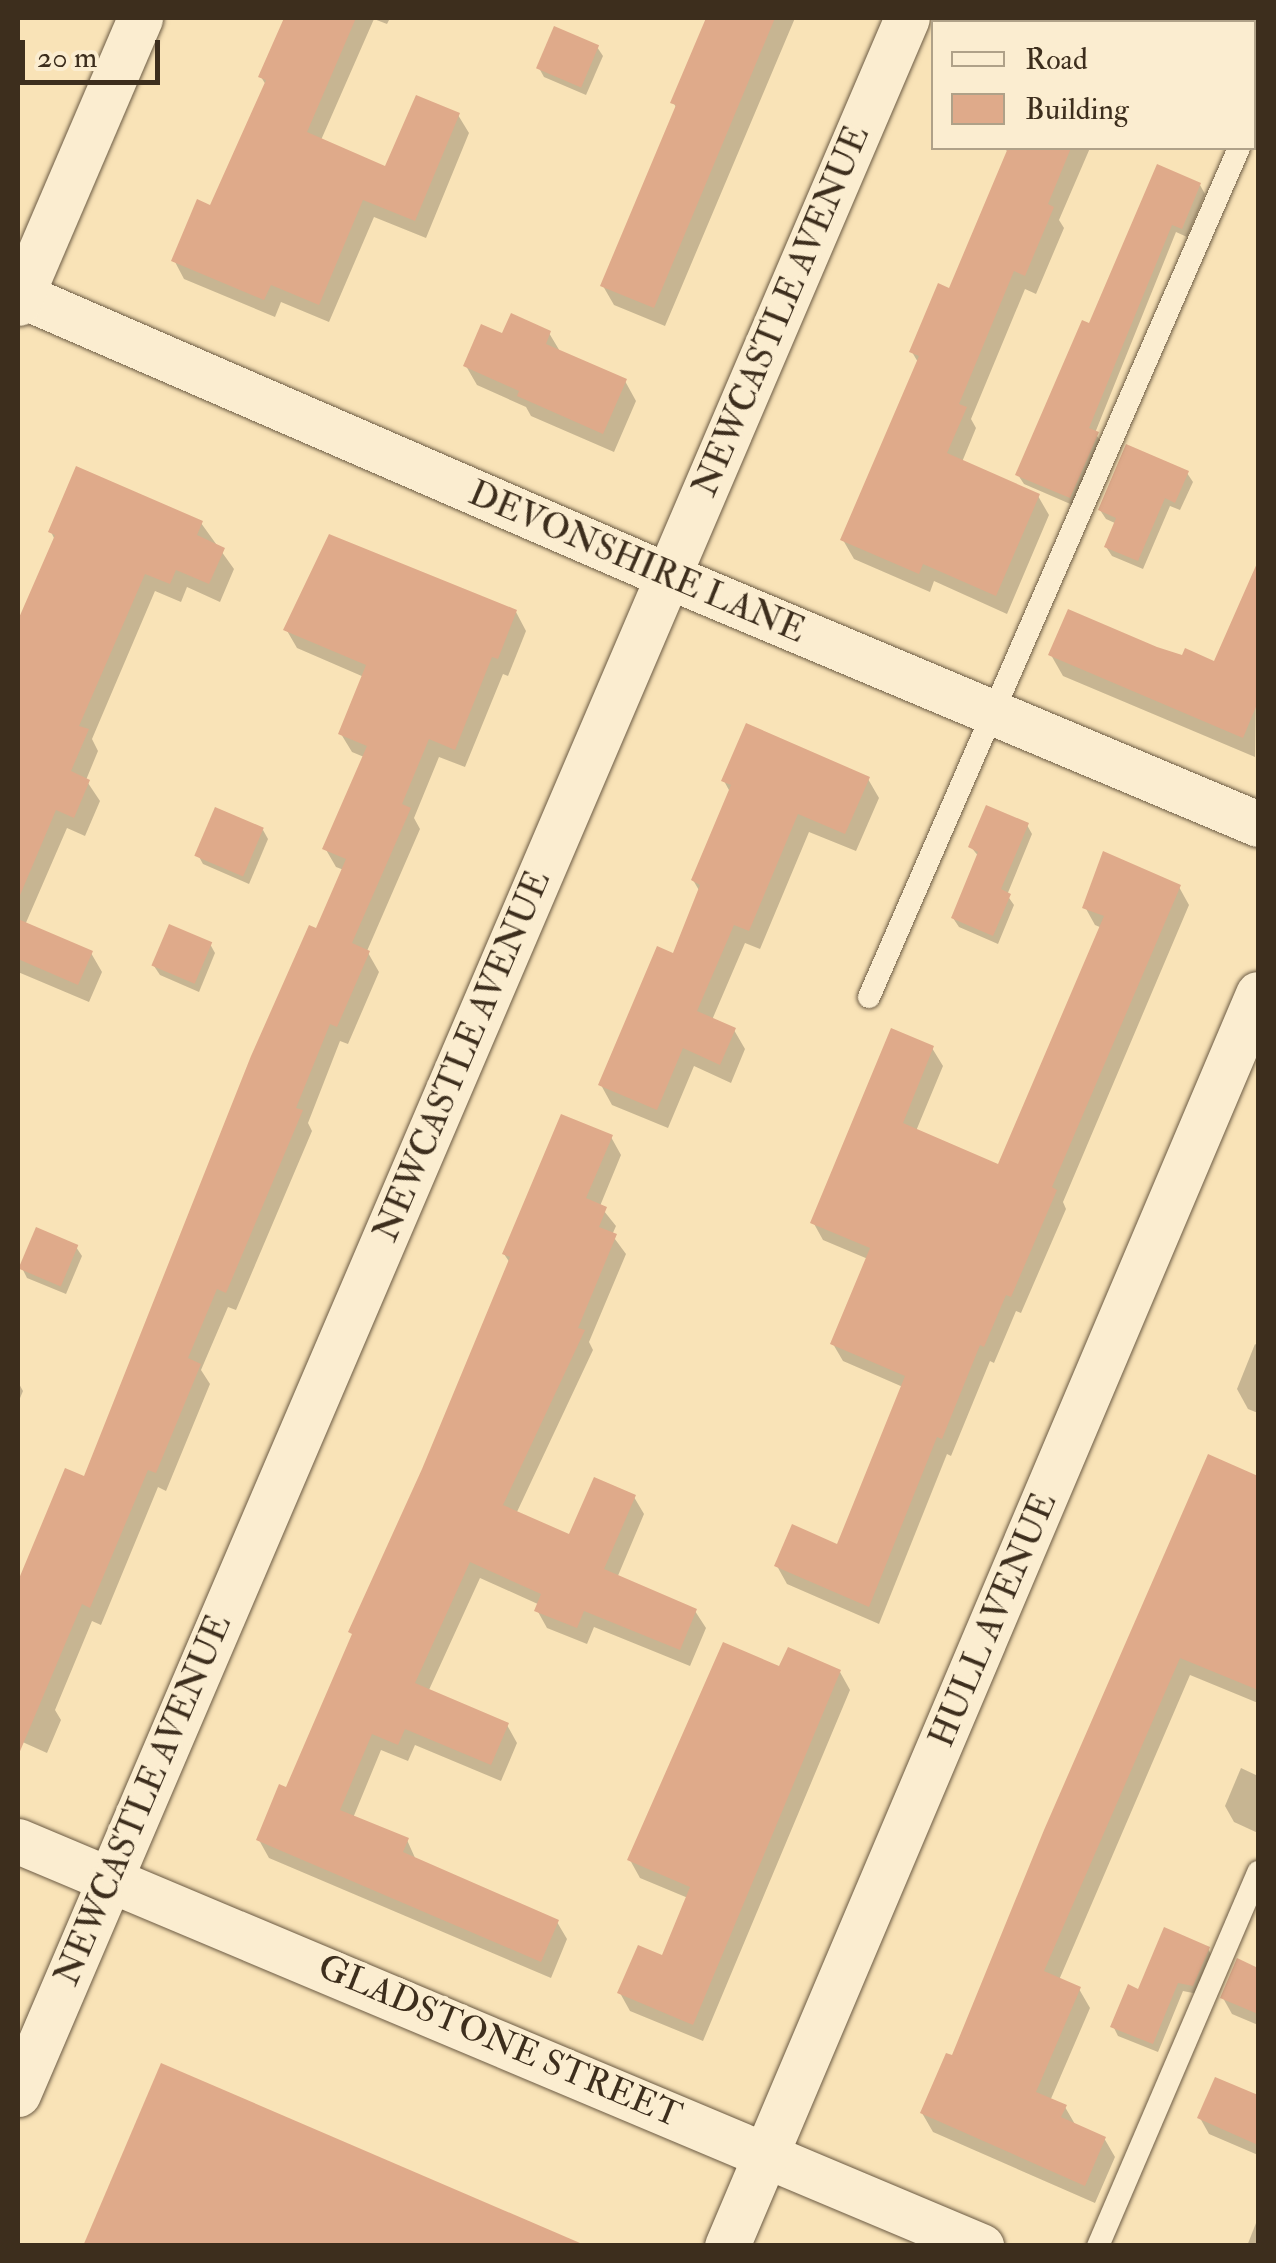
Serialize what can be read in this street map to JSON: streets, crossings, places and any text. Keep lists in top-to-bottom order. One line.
{"streets":{"street":["NEWCASTLE AVENUE","DEVONSHIRE LANE","HULL AVENUE","GLADSTONE STREET"]},"crossings":[["NEWCASTLE AVENUE","DEVONSHIRE LANE"],["NEWCASTLE AVENUE","GLADSTONE STREET"],["HULL AVENUE","GLADSTONE STREET"]],"legend":["Road","Building"],"scale_bar":"20 m"}
